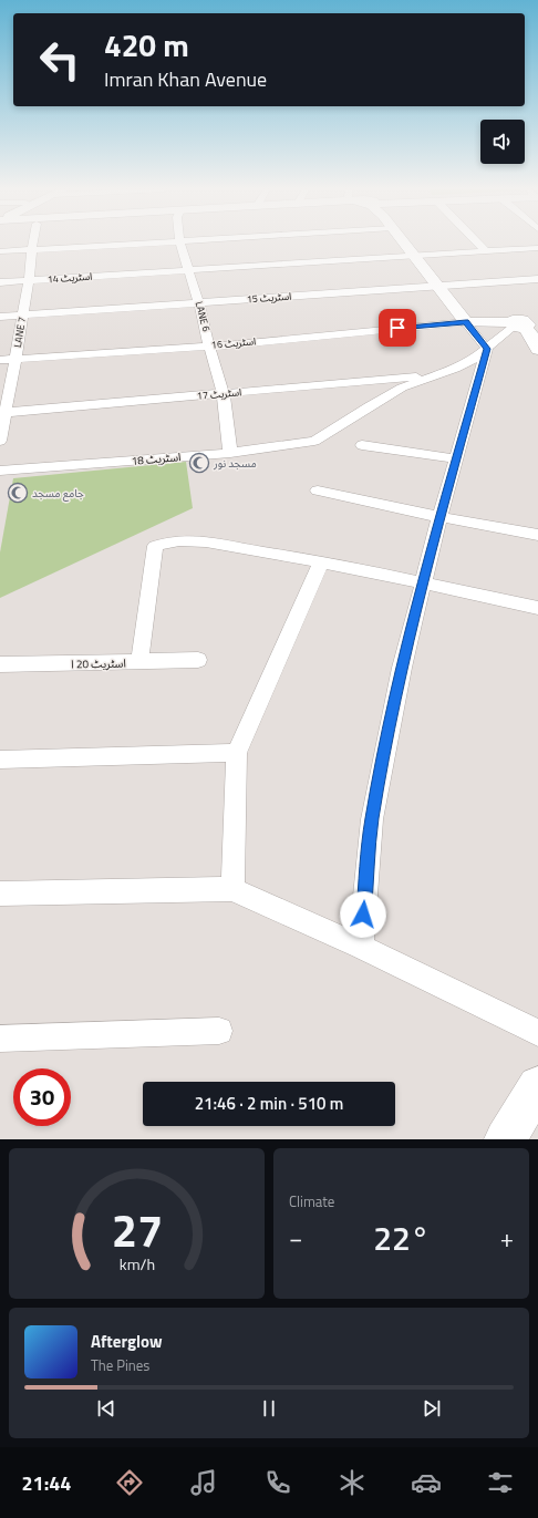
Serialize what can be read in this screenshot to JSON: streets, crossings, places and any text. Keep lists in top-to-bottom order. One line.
{"streets":{"street":["اسٹریٹ 14","اسٹریٹ 15","LANE 6","LANE 7","اسٹریٹ 16","اسٹریٹ 17","اسٹریٹ 18","اسٹریٹ 20 ا"]},"crossings":[["اسٹریٹ 14","LANE 6"],["اسٹریٹ 14","LANE 7"],["اسٹریٹ 15","LANE 6"],["اسٹریٹ 15","LANE 7"],["LANE 6","اسٹریٹ 16"],["LANE 6","اسٹریٹ 17"],["LANE 6","اسٹریٹ 18"],["LANE 7","اسٹریٹ 16"],["LANE 7","اسٹریٹ 17"],["اسٹریٹ 17","اسٹریٹ 18"]],"places":{"mosque":["مسجد نور","جامع مسجد"]},"page":{"turn":["420 m","Imran Khan Avenue"],"limit":"30","trip":"21:46 · 2 min · 510 m","tile":"Climate","heat":["−","22°","+"],"song":["Afterglow","The Pines"],"tabs":"21:44","gauge":["27","km/h"]}}
